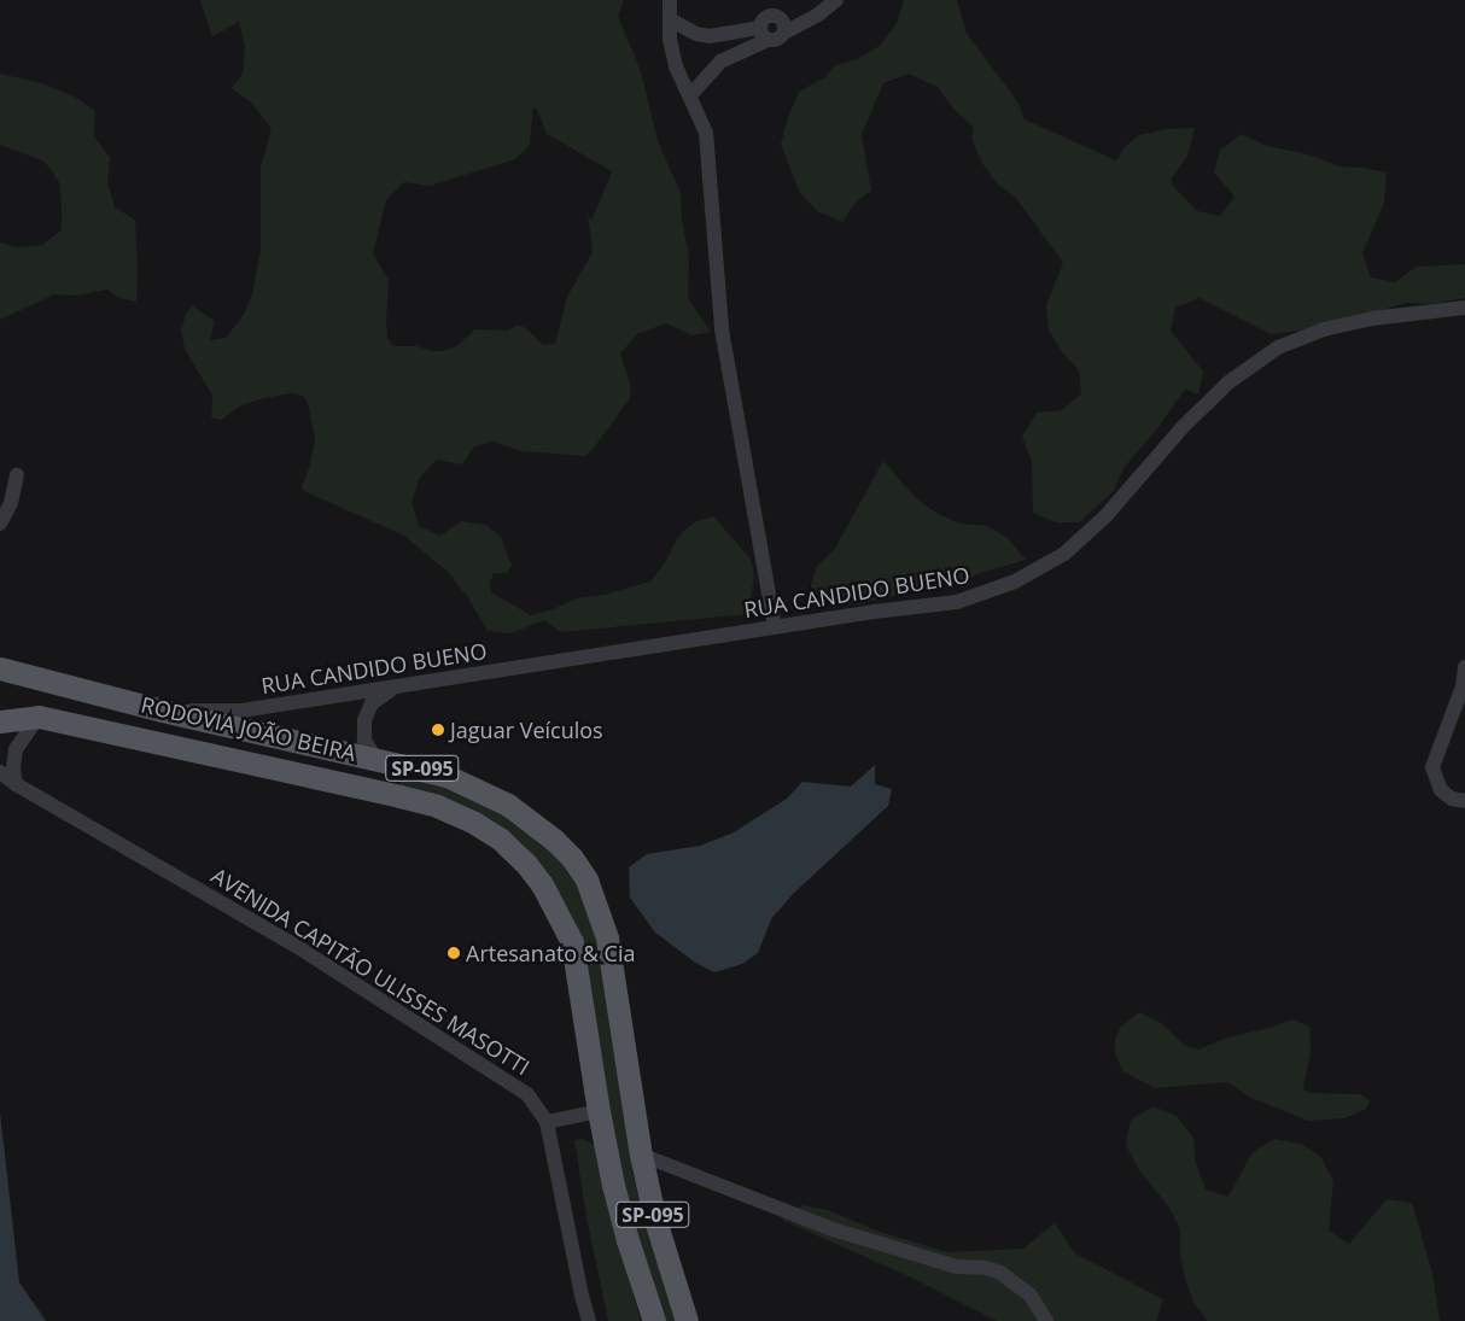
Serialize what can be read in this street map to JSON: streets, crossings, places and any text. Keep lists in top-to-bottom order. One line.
{"streets":{"main road":["RODOVIA JOÃO BEIRA","SP-095"],"street":["RUA CANDIDO BUENO","AVENIDA CAPITÃO ULISSES MASOTTI"]},"crossings":[["RUA CANDIDO BUENO","RODOVIA JOÃO BEIRA"]],"places":["Jaguar Veículos","Artesanato & Cia"]}
